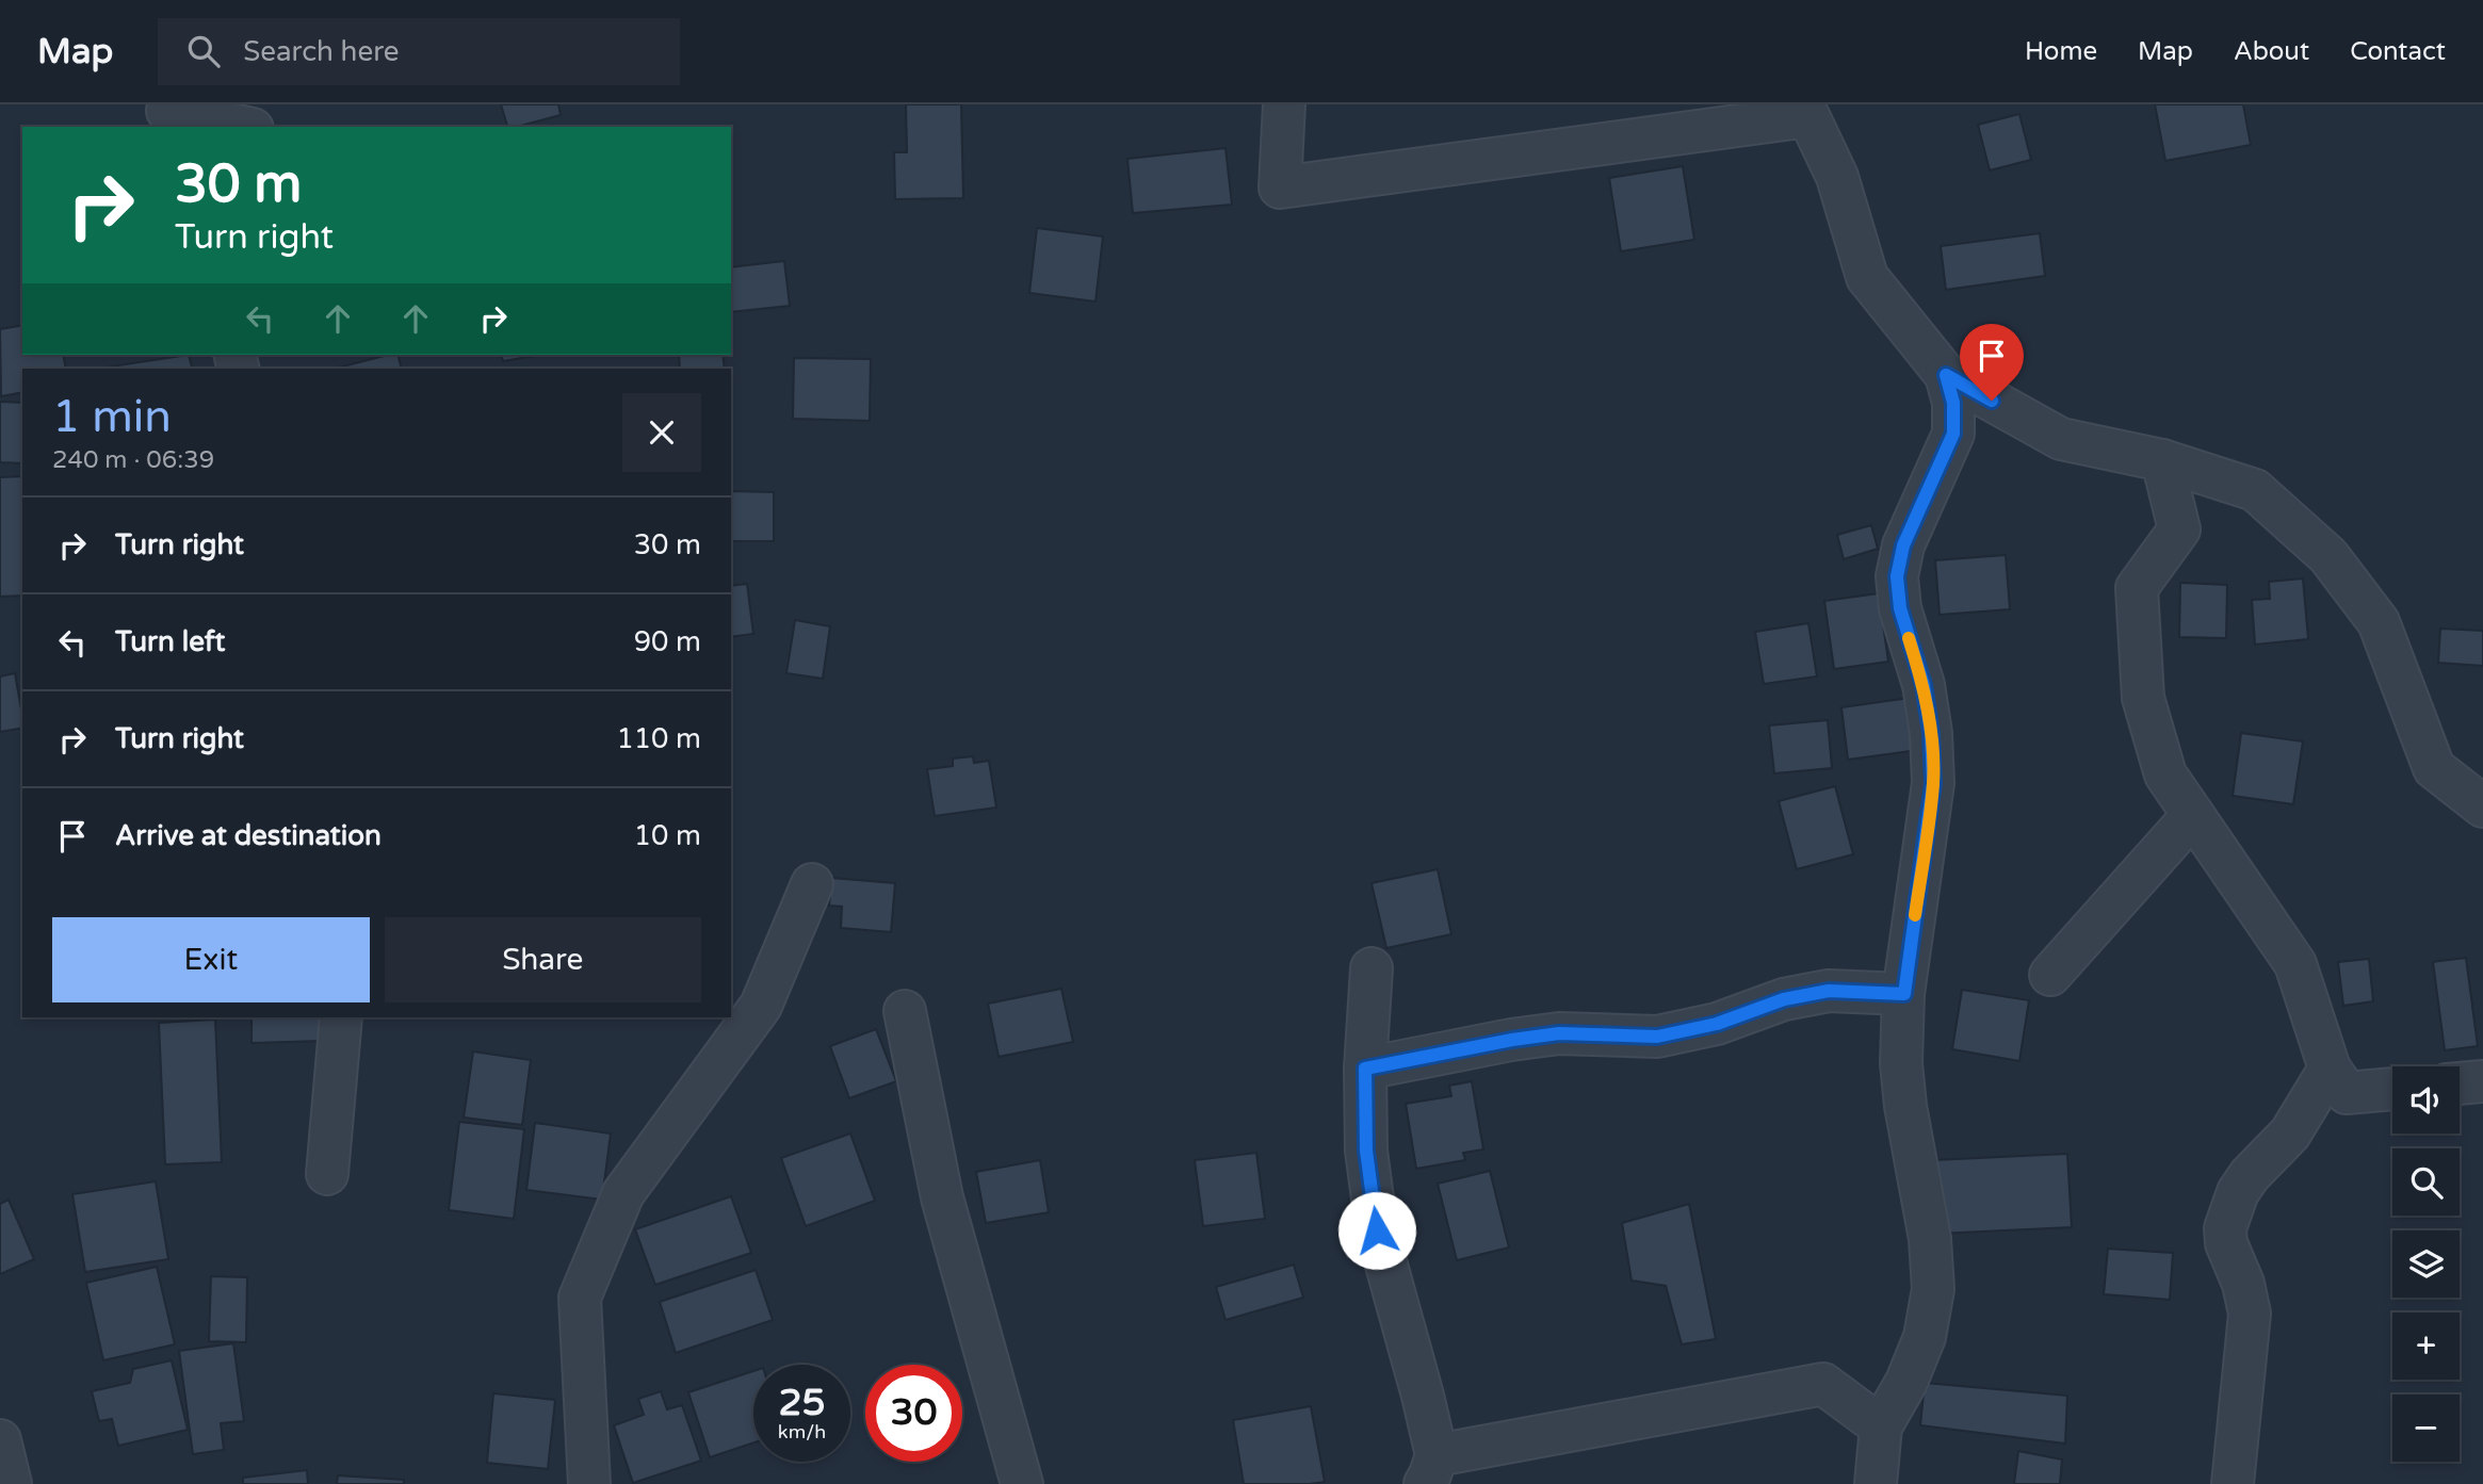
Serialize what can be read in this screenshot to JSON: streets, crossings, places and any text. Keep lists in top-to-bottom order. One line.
{"page":{"header":"Map","search":"Search here","nav":["Home","Map","About","Contact"],"turn":["30 m","Turn right"],"heading":["1 min","240 m · 06:39"],"list":[{"name":"Turn right","value":"30 m"},{"name":"Turn left","value":"90 m"},{"name":"Turn right","value":"110 m"},{"name":"Arrive at destination","value":"10 m"}],"buttons":["Exit","Share"],"map_buttons":["+","−"],"speed":"25 km/h","limit":"30"}}
